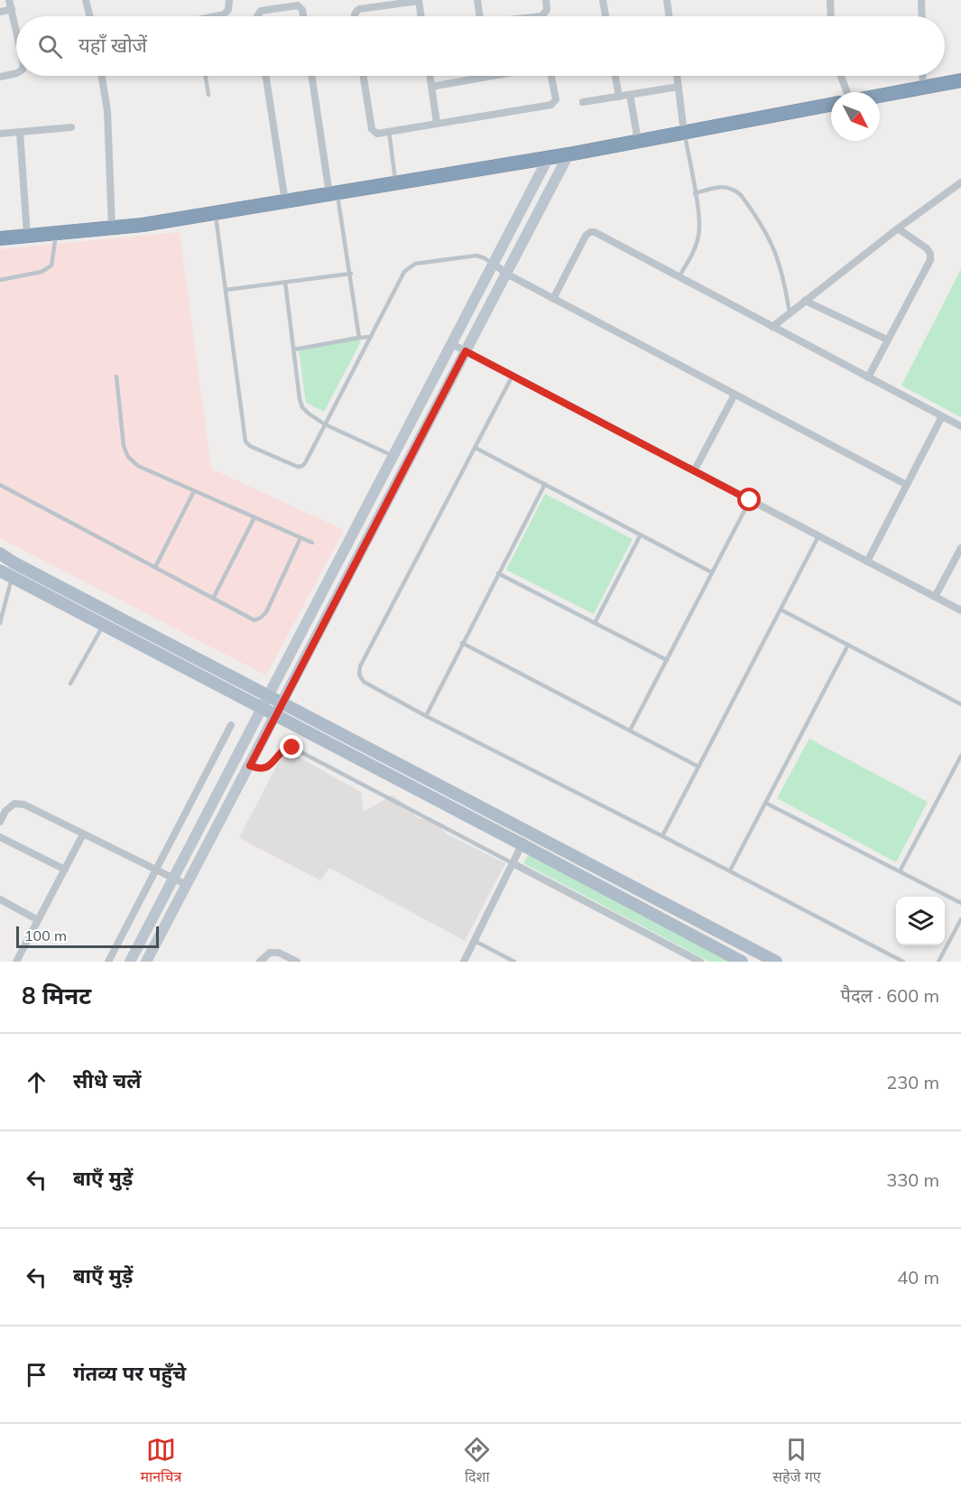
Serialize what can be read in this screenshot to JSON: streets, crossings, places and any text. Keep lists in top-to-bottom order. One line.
{"scale_bar":"100 m","north":"bottom right","page":{"search":"यहाँ खोजें","scale":"100 m","heading":["8 मिनट","पैदल · 600 m"],"list":[["सीधे चलें","230 m"],["बाएँ मुड़ें","330 m"],["बाएँ मुड़ें","40 m"],"गंतव्य पर पहुँचे"],"nav":["मानचित्र","दिशा","सहेजे गए"]}}
